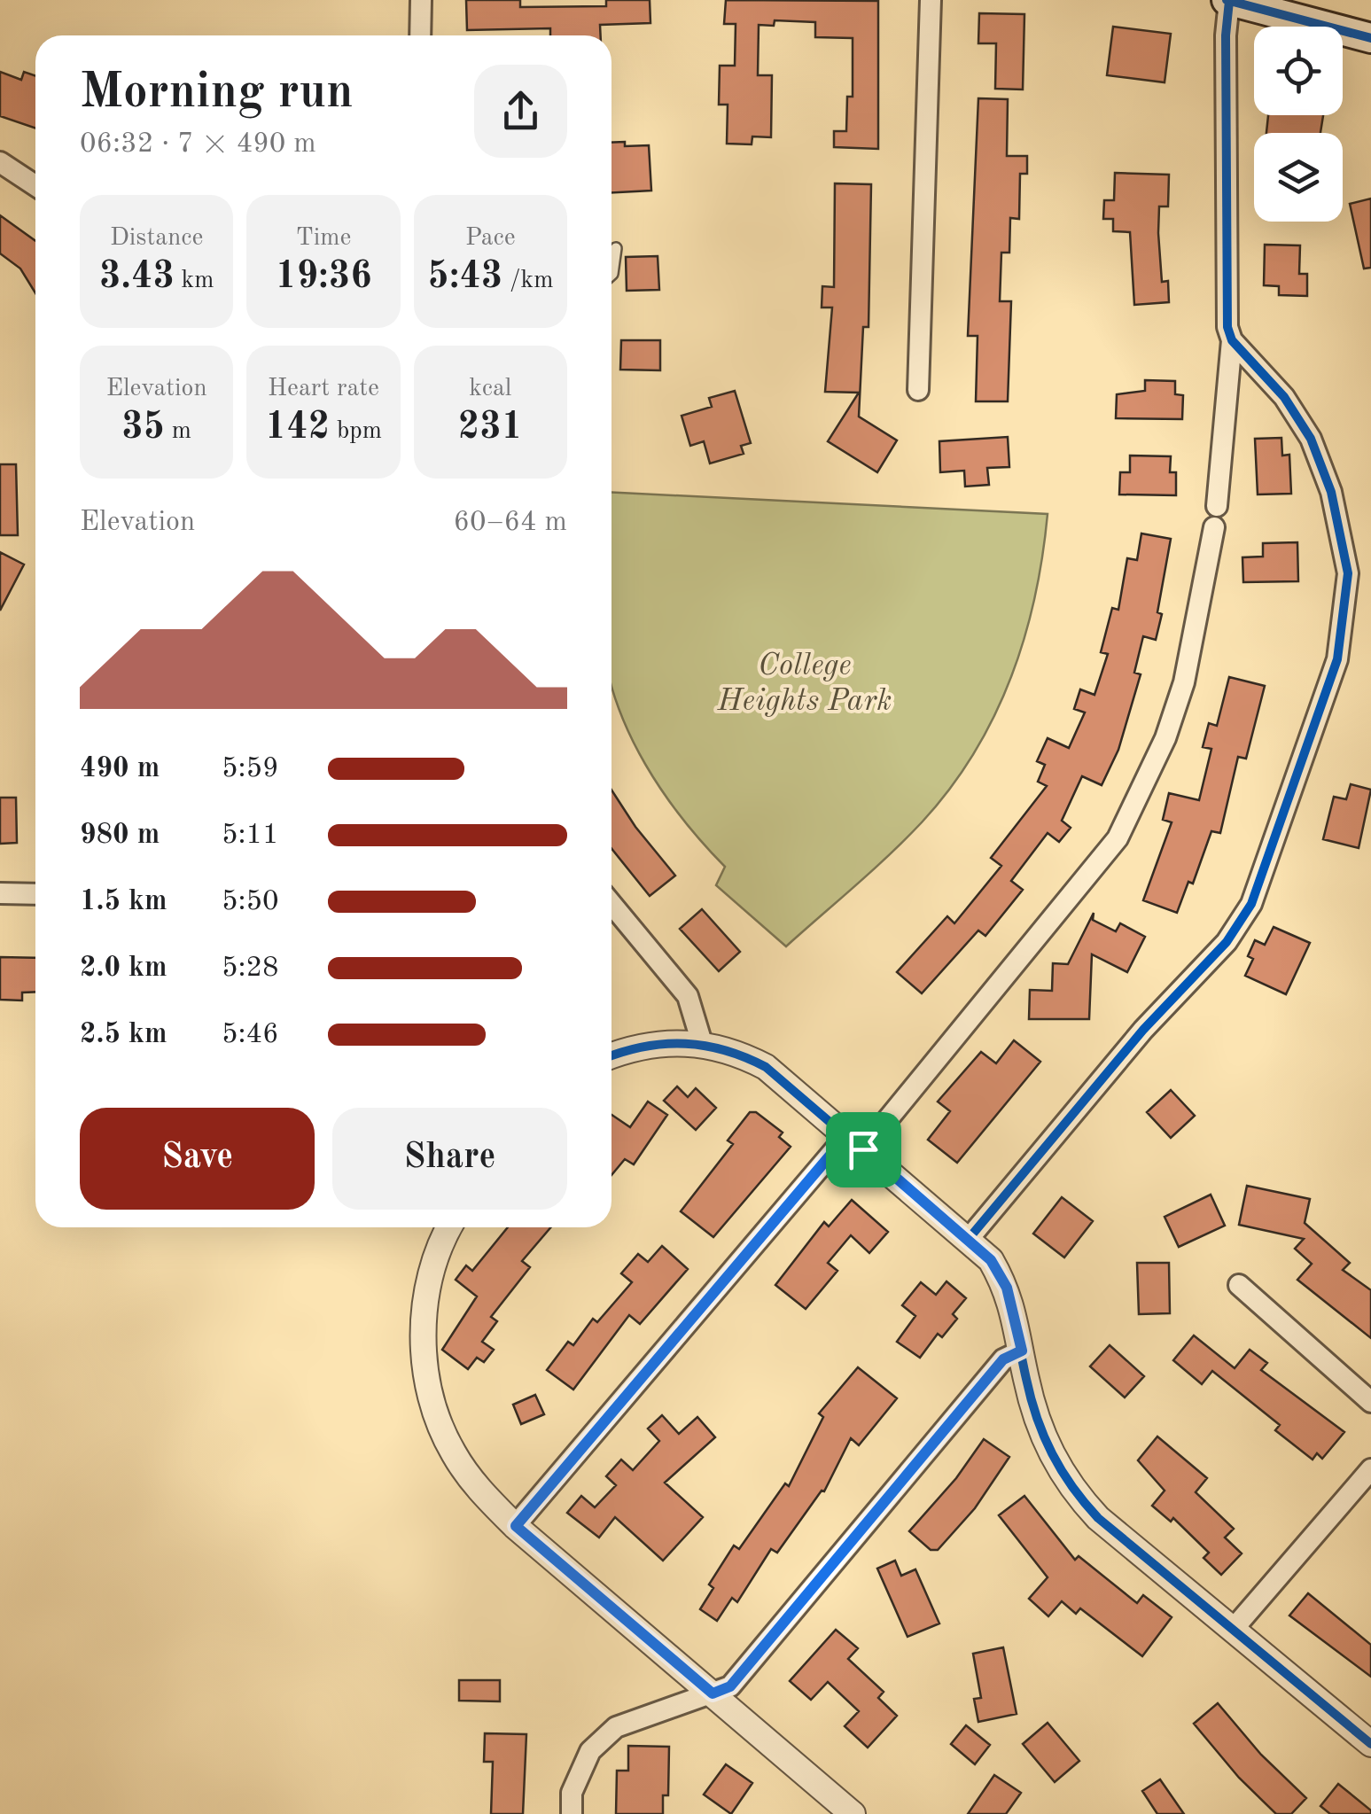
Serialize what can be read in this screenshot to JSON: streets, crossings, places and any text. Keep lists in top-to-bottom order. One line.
{"parks":["College Heights Park"],"page":{"heading":["Morning run","06:32 · 7 × 490 m"],"stats":[["Distance","3.43 km"],["Time","19:36"],["Pace","5:43 /km"],["Elevation","35 m"],["Heart rate","142 bpm"],["kcal","231"]],"chart":["Elevation","60–64 m"],"list":[{"name":"490 m","note":"5:59"},{"name":"980 m","note":"5:11"},{"name":"1.5 km","note":"5:50"},{"name":"2.0 km","note":"5:28"},{"name":"2.5 km","note":"5:46"}],"buttons":["Save","Share"]}}
